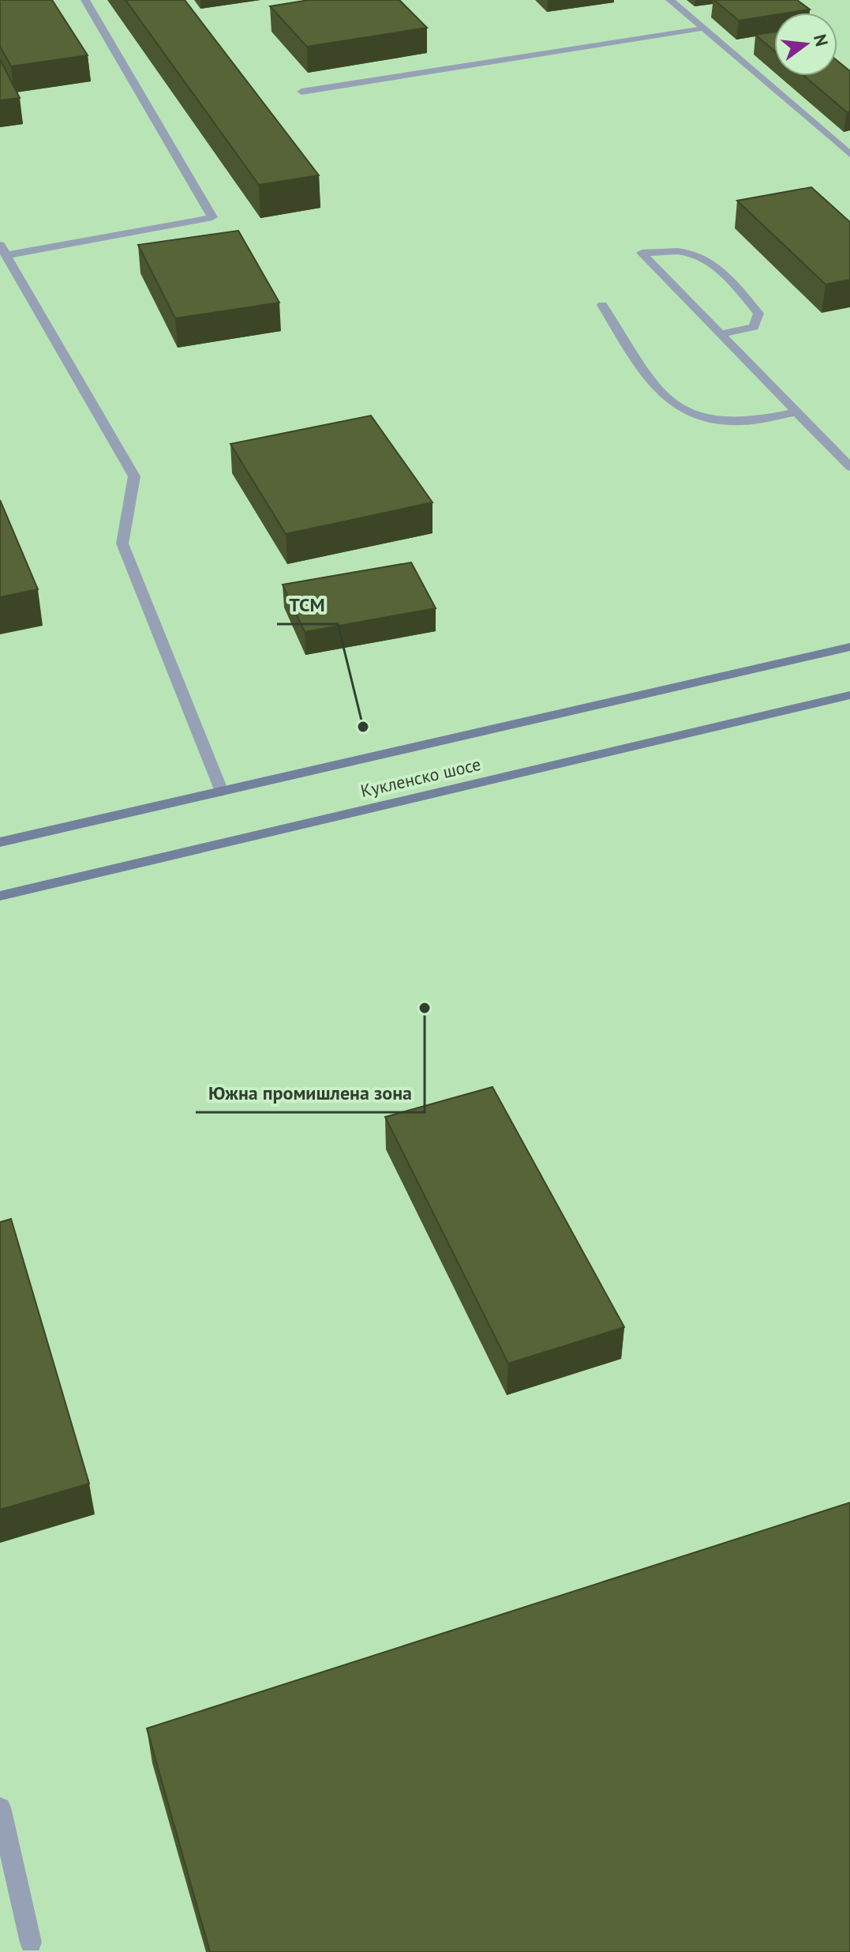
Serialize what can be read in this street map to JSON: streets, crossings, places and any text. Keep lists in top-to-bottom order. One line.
{"streets":{"main road":["Кукленско шосе"]},"places":["ТСМ","Южна промишлена зона"],"north":"right"}
